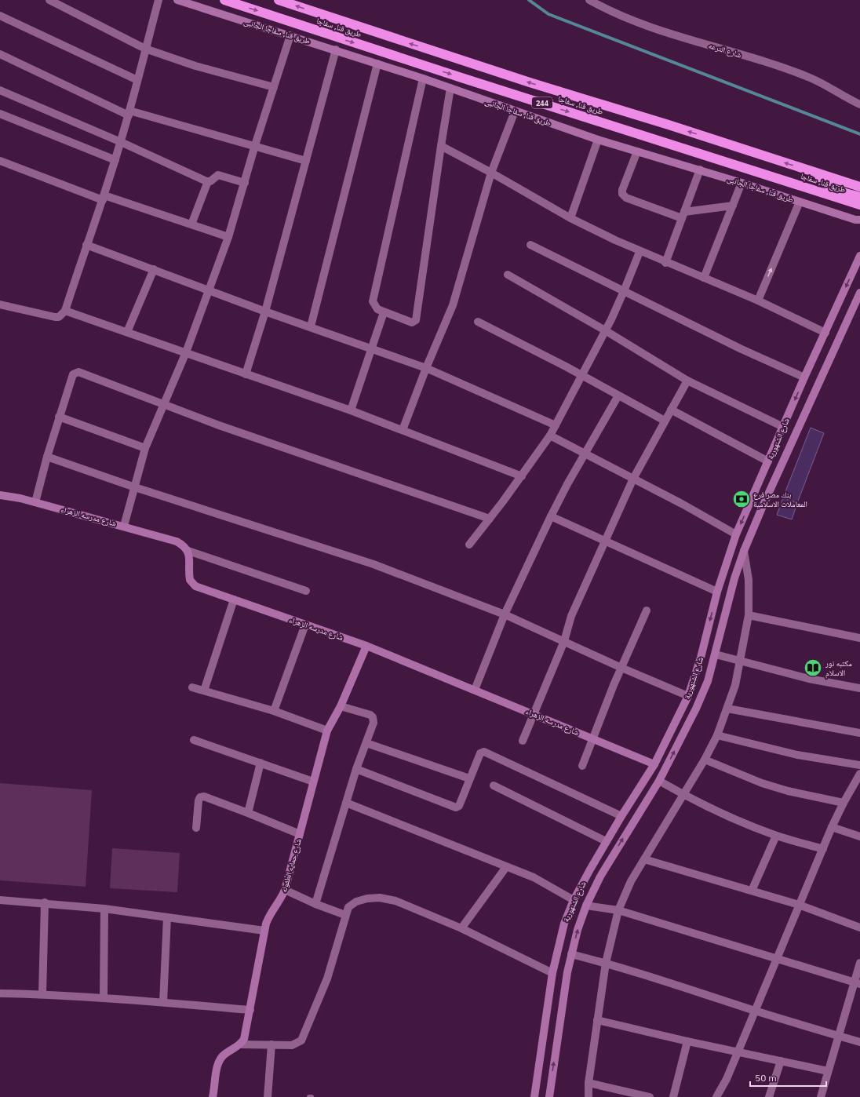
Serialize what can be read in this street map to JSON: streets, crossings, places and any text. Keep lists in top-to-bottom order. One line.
{"streets":{"highway":["طريق قنا, سفاجا","244"],"street":["طريق قنا, سفاجا الجانبى","شارع الترعه","شارع الشنهورية","شارع مدرسه الزهراء","شارع حمايه الطفوله"]},"crossings":[["شارع الشنهورية","شارع مدرسه الزهراء"],["شارع مدرسه الزهراء","شارع حمايه الطفوله"]],"places":{"bank":["بنك مصر فرع المعاملات الاسلامية"],"library":["مكتبه نور الاسلام"]},"scale_bar":"50 m"}
